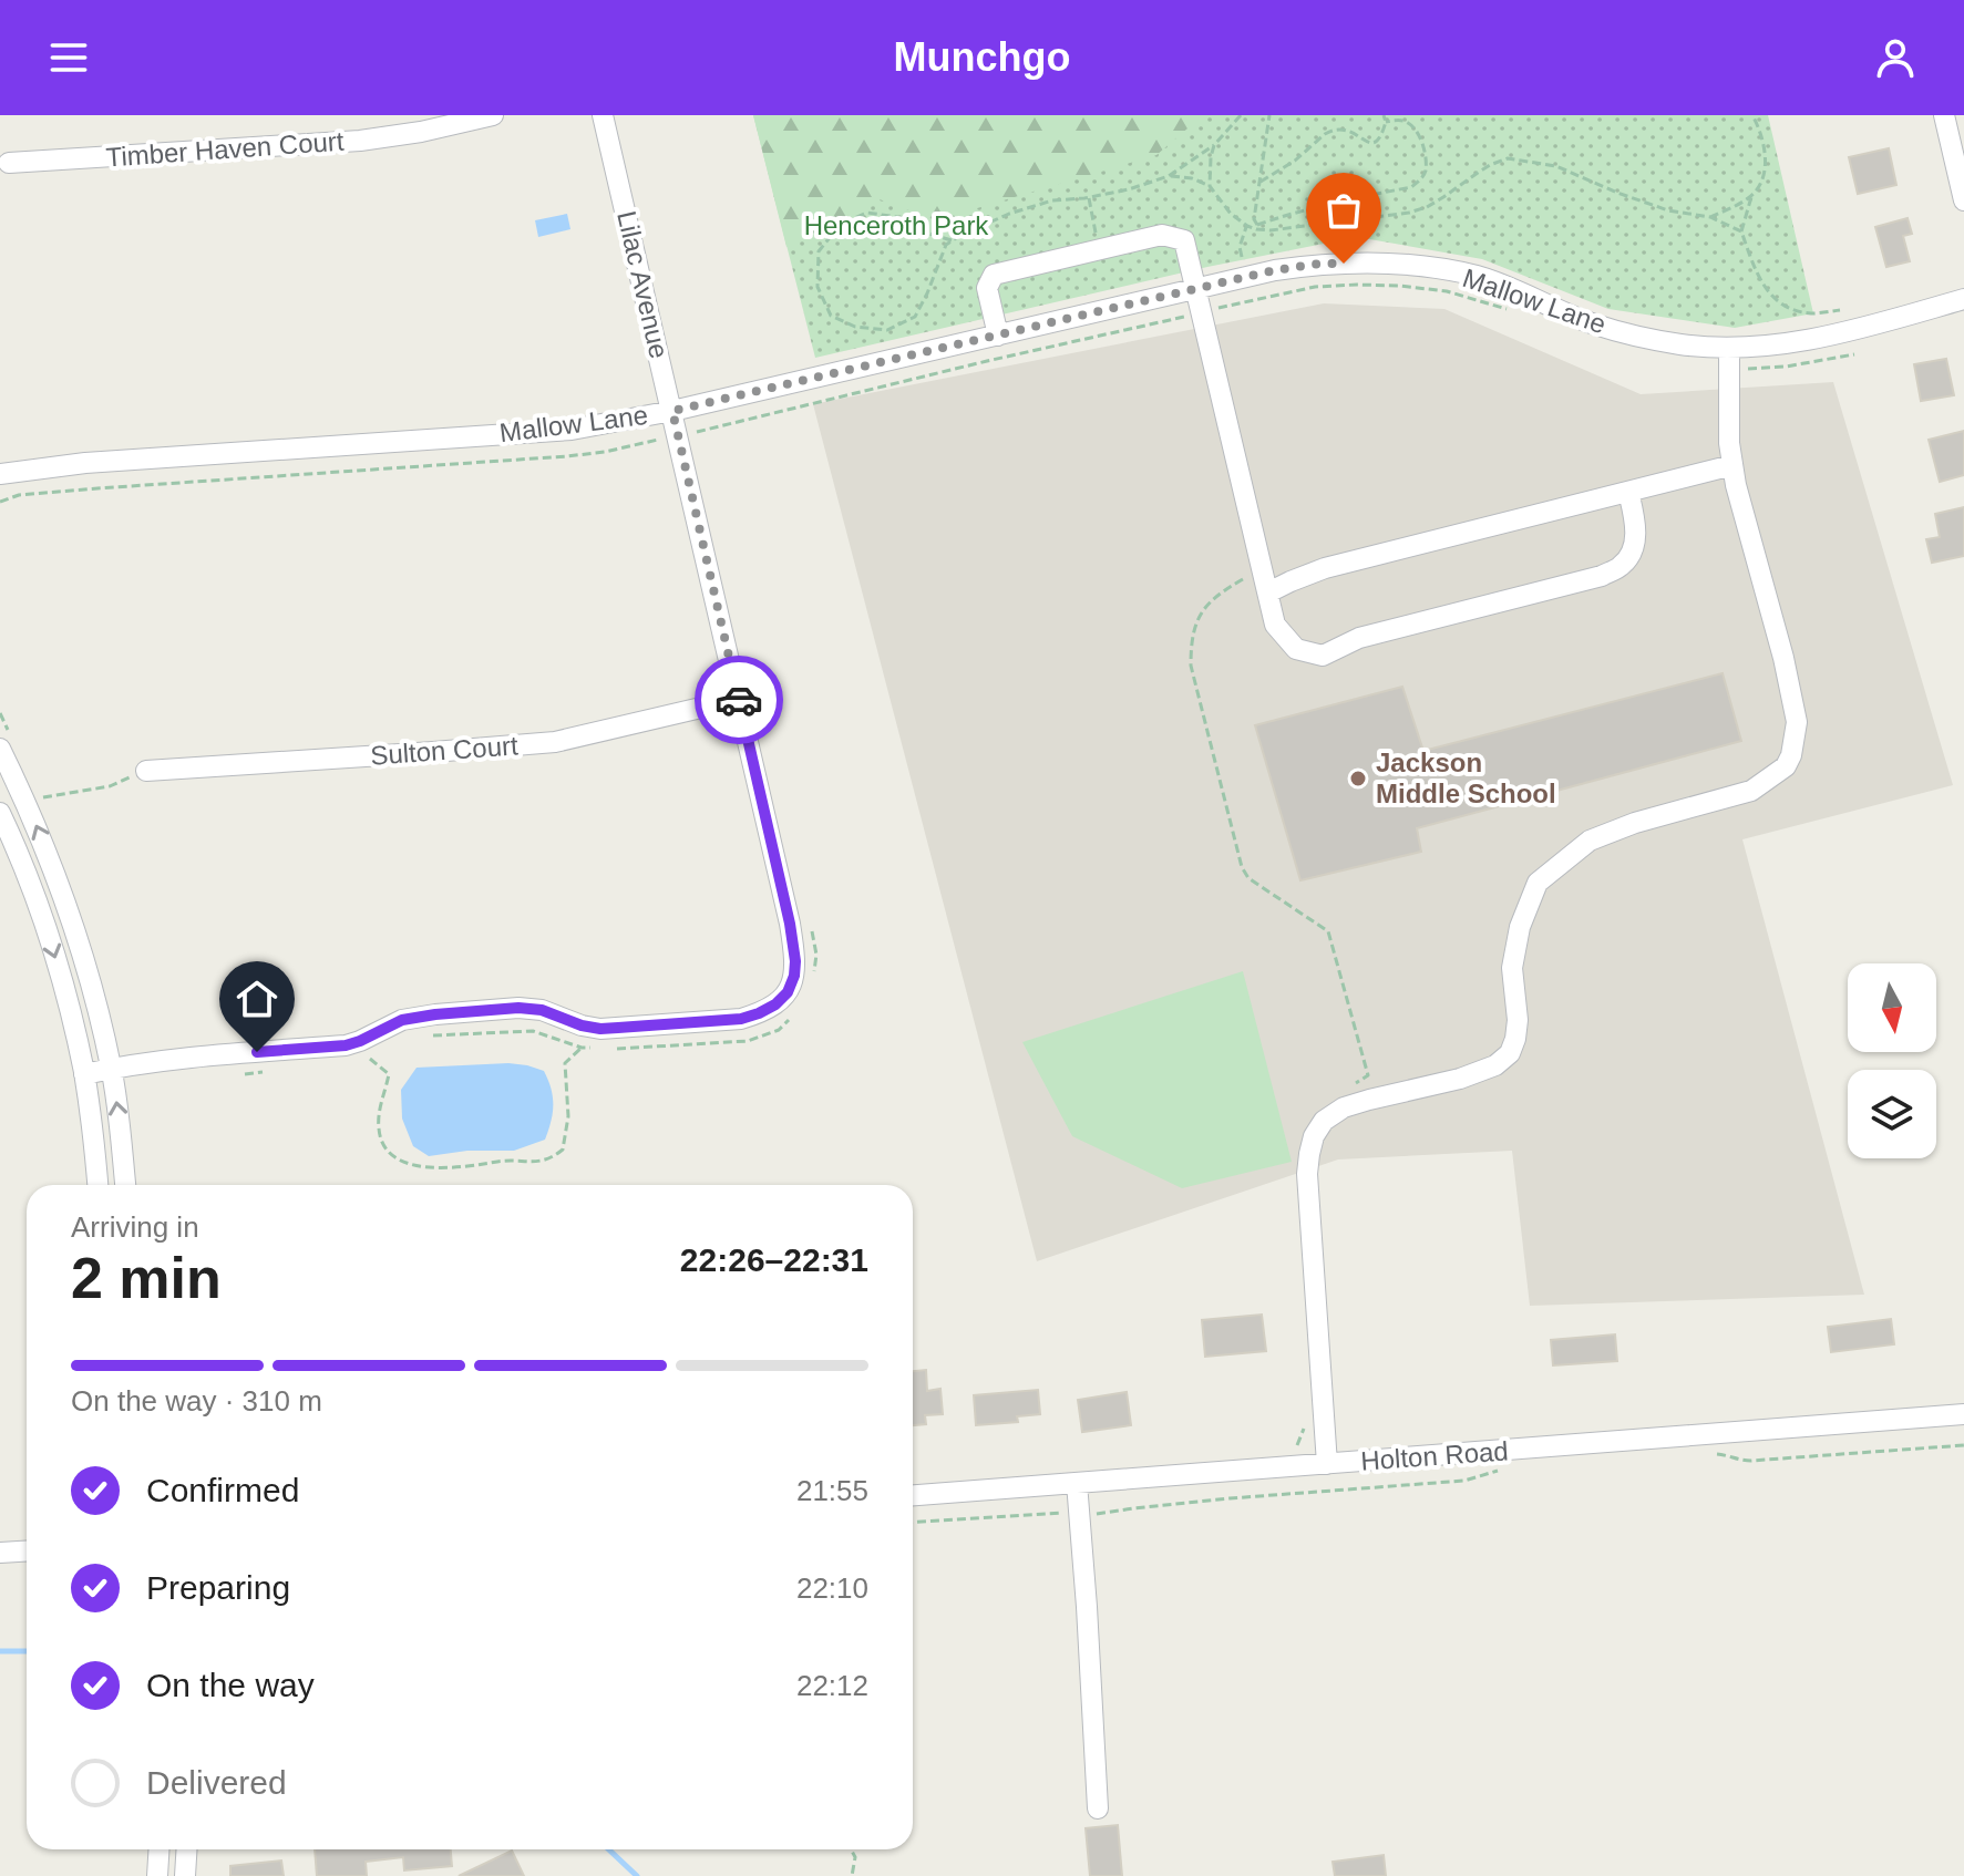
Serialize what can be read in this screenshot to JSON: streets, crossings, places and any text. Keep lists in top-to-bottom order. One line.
{"streets":{"street":["Timber Haven Court","Lilac Avenue","Mallow Lane","Sulton Court","Holton Road"]},"crossings":[["Lilac Avenue","Mallow Lane"],["Lilac Avenue","Sulton Court"]],"parks":["Henceroth Park"],"places":["Jackson Middle School"],"north":"bottom","page":{"header":"Munchgo","heading":["2 min","Arriving in","22:26–22:31"],"bar":"On the way · 310 m","list":[["Confirmed","21:55"],["Preparing","22:10"],["On the way","22:12"],"Delivered"]}}
